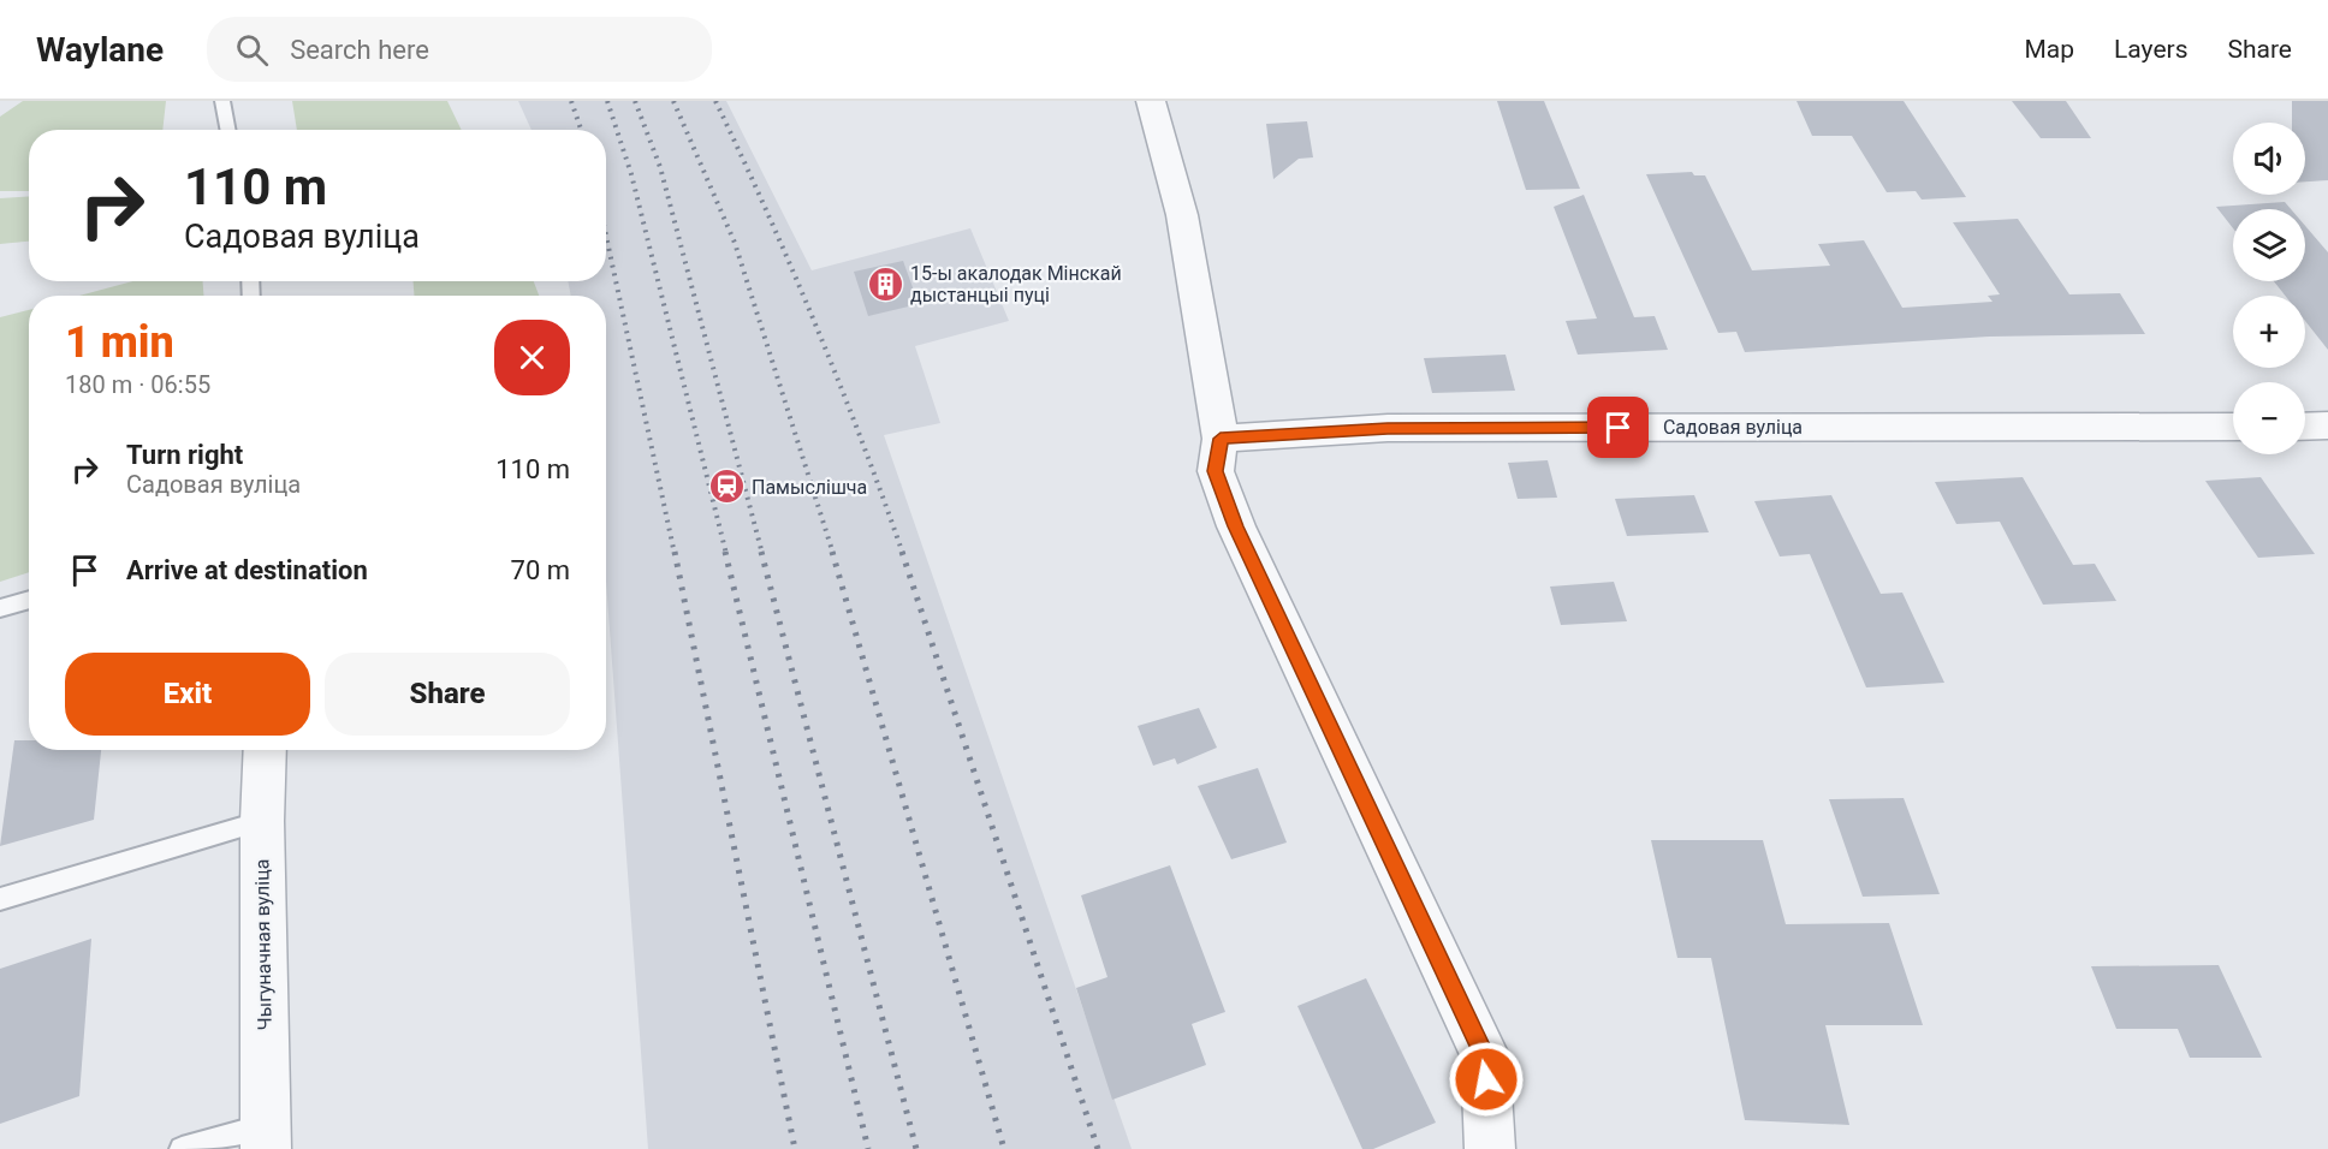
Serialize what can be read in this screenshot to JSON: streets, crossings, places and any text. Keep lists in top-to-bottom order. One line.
{"streets":{"street":["Садовая вуліца","Чыгуначная вуліца"]},"places":{"building":["15-ы акалодак Мінскай дыстанцыі пуці"],"station":["Памыслішча"]},"page":{"header":"Waylane","search":"Search here","nav":["Map","Layers","Share"],"map_buttons":["+","−"],"turn":["110 m","Садовая вуліца"],"heading":["1 min","180 m · 06:55"],"list":[{"name":"Turn right","note":"Садовая вуліца","value":"110 m"},{"name":"Arrive at destination","value":"70 m"}],"buttons":["Exit","Share"]}}
